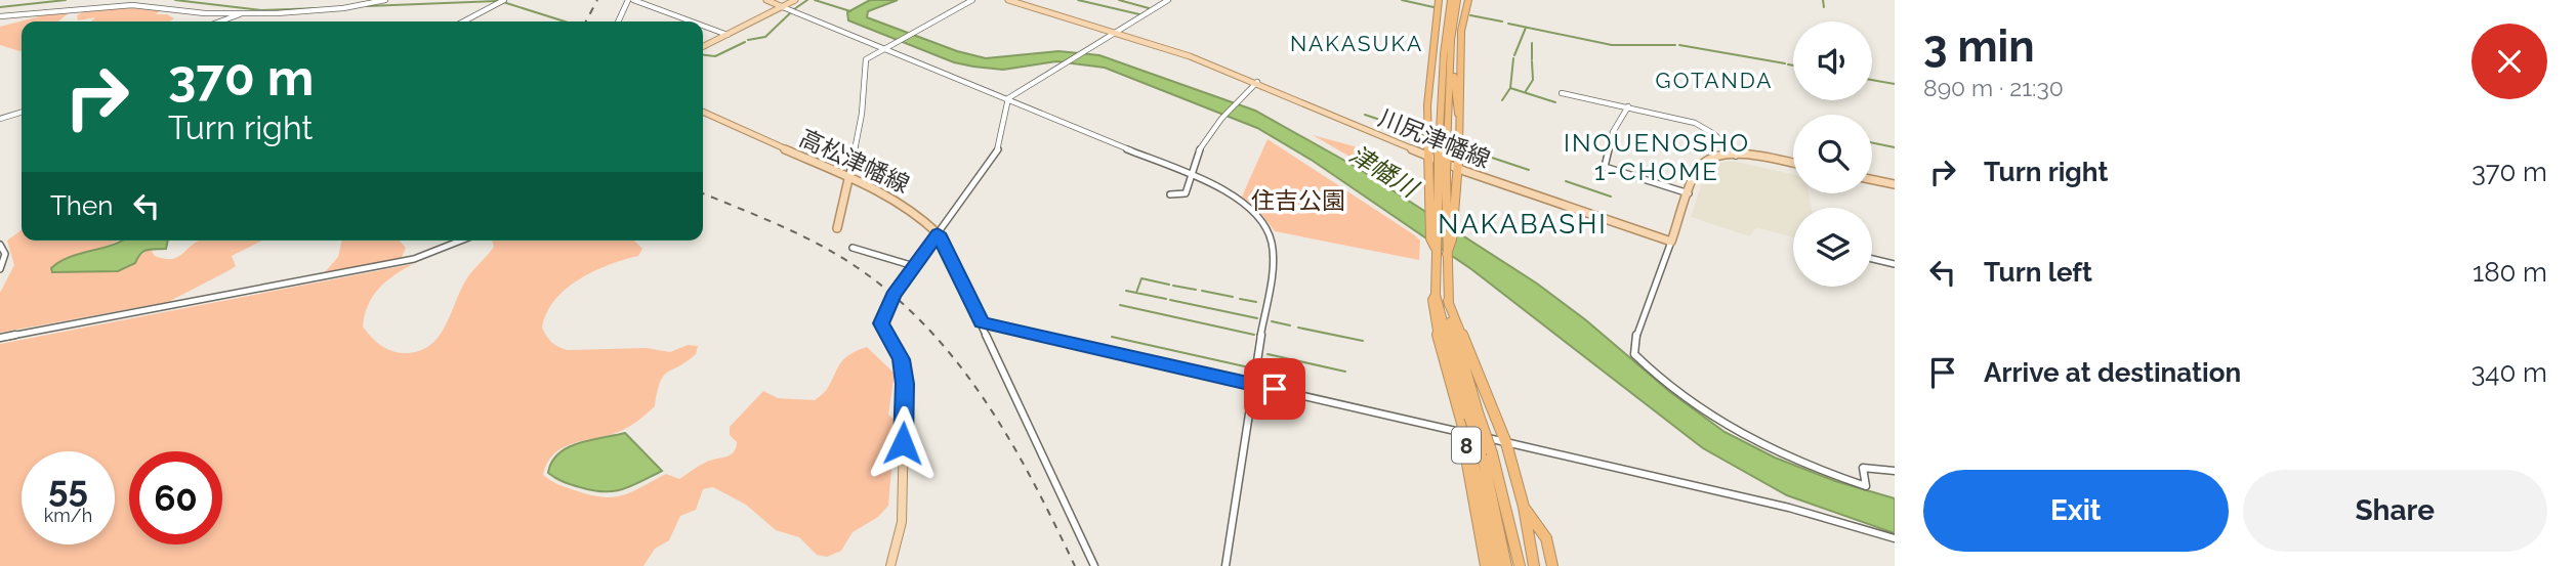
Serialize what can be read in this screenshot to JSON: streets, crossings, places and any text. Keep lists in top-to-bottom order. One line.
{"streets":{"highway":["8"],"main road":["川尻津幡線","高松津幡線"]},"districts":["NAKASUKA","GOTANDA","INOUENOSHO 1-CHOME","NAKABASHI"],"water":["津幡川"],"parks":["住吉公園"],"page":{"heading":["3 min","890 m · 21:30"],"turn":["370 m","Turn right"],"list":[{"name":"Turn right","value":"370 m"},{"name":"Turn left","value":"180 m"},{"name":"Arrive at destination","value":"340 m"}],"then":"Then","speed":"55 km/h","limit":"60","buttons":["Exit","Share"]}}
